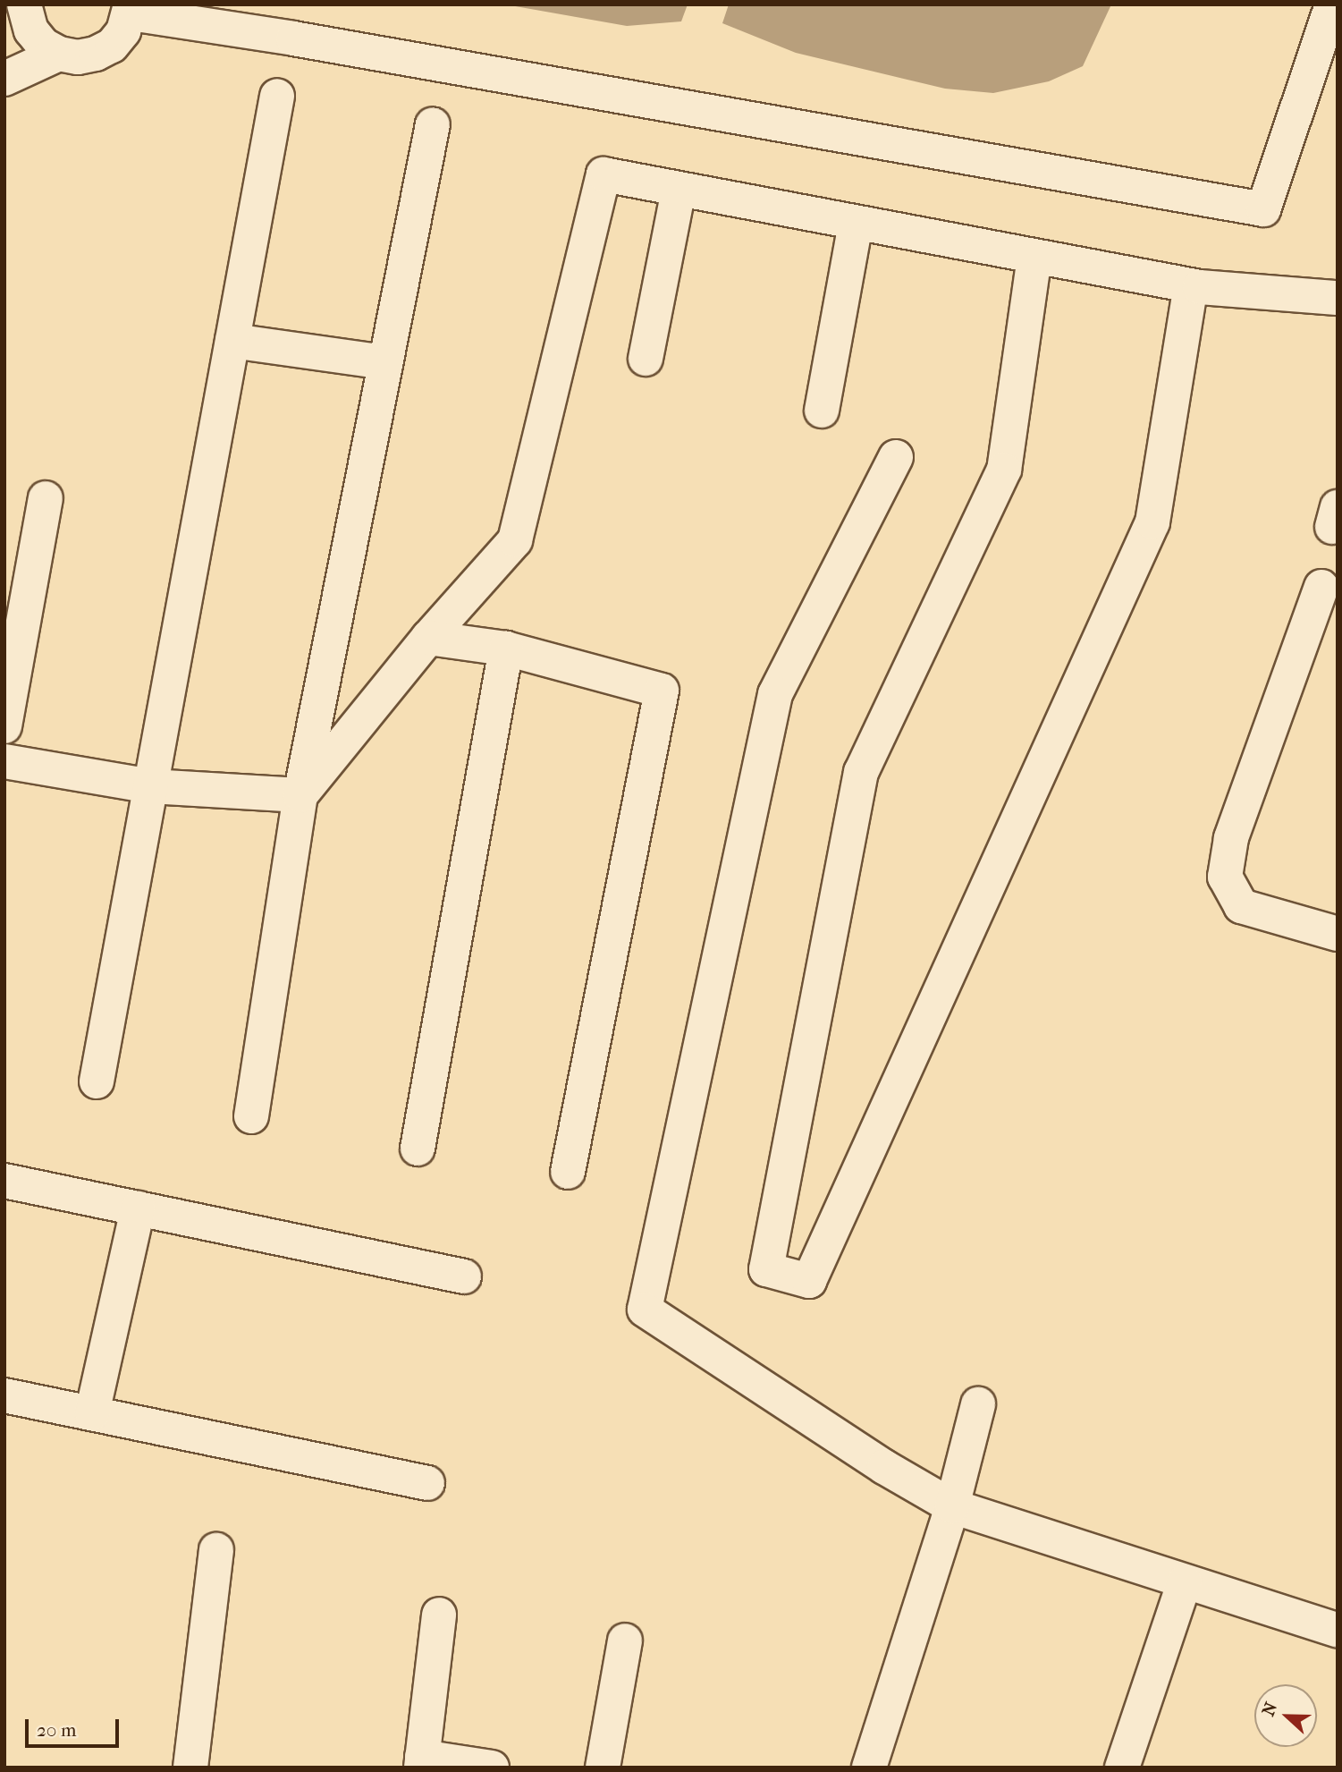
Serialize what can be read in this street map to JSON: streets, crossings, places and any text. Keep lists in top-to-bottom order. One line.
{"scale_bar":"20 m","north":"left"}
